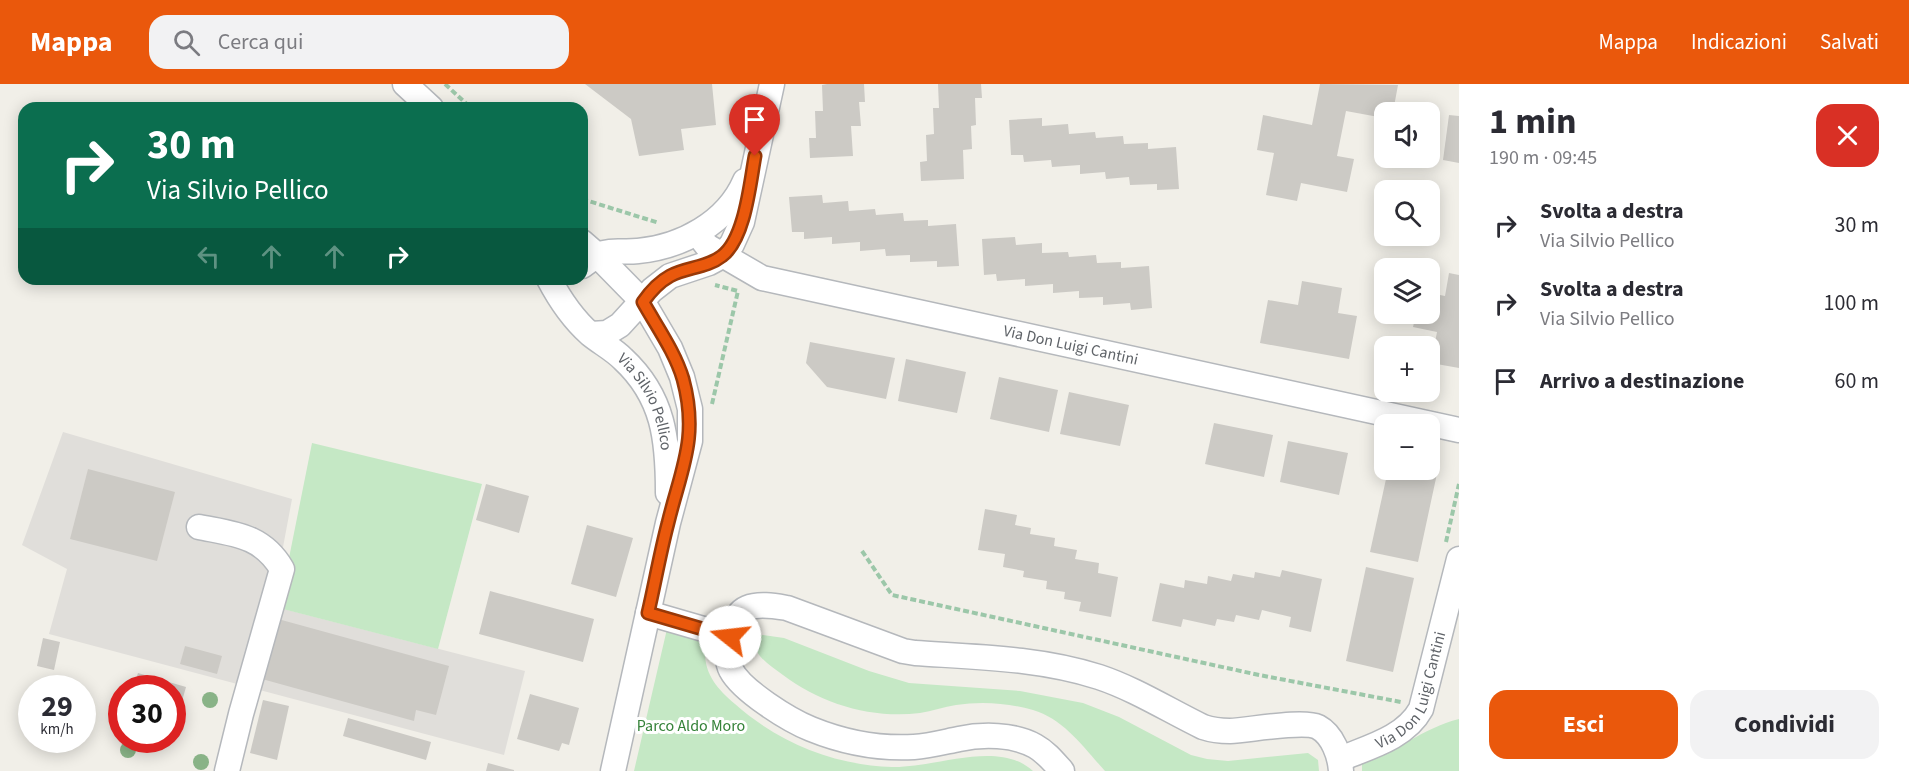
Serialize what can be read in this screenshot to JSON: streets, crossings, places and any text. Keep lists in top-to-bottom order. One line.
{"streets":{"street":["Via Don Luigi Cantini","Via Silvio Pellico"]},"crossings":[["Via Don Luigi Cantini","Via Silvio Pellico"]],"parks":["Parco Aldo Moro"],"page":{"header":"Mappa","search":"Cerca qui","nav":["Mappa","Indicazioni","Salvati"],"heading":["1 min","190 m · 09:45"],"map_buttons":["+","−"],"turn":["30 m","Via Silvio Pellico"],"list":[{"name":"Svolta a destra","note":"Via Silvio Pellico","value":"30 m"},{"name":"Svolta a destra","note":"Via Silvio Pellico","value":"100 m"},{"name":"Arrivo a destinazione","value":"60 m"}],"speed":"29 km/h","limit":"30","buttons":["Esci","Condividi"]}}
